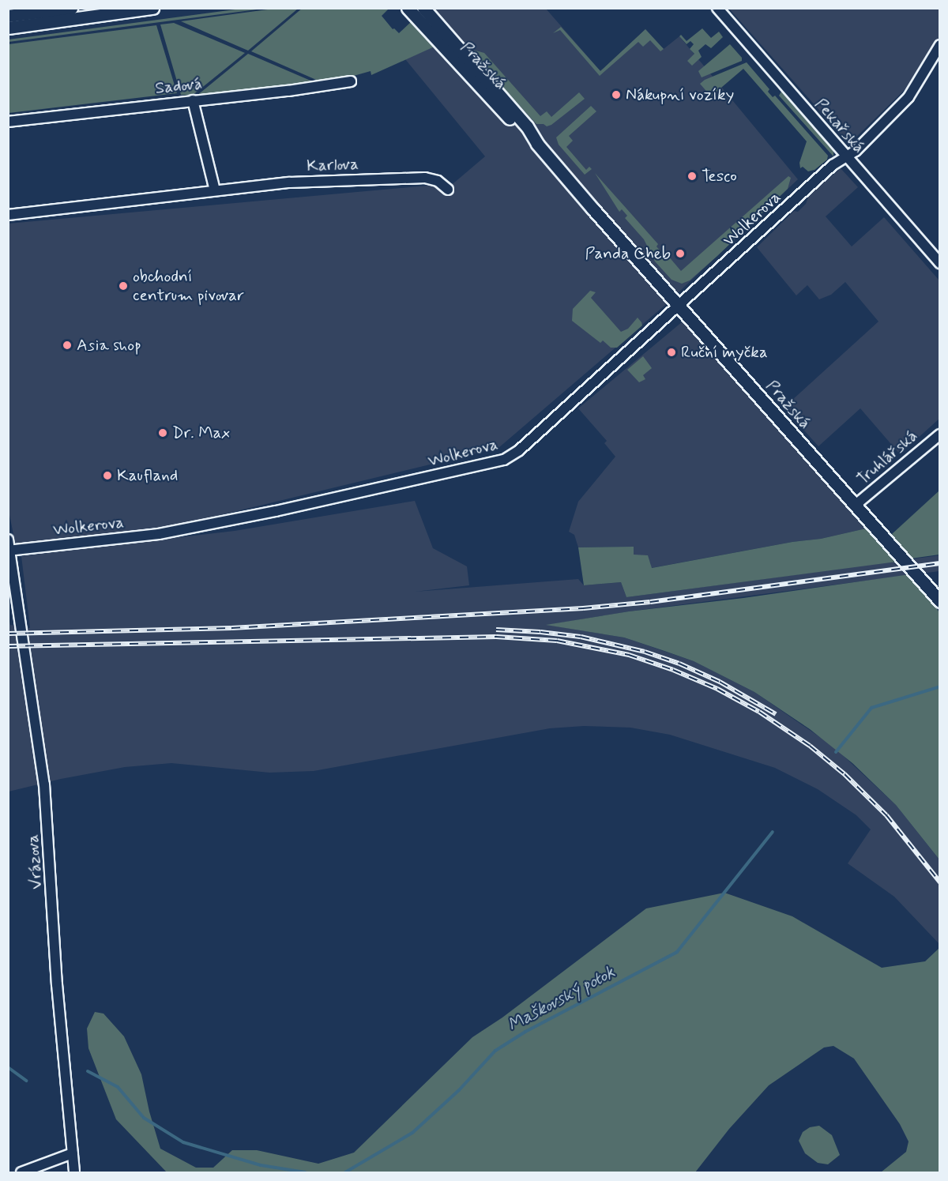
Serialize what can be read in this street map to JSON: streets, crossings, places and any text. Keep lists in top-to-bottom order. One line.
{"streets":{"main road":["Pražská"],"street":["Sadová","Pekařská","Karlova","Wolkerova","Truhlářská","Vrázova"]},"crossings":[["Pražská","Wolkerova"],["Pražská","Truhlářská"],["Pekařská","Wolkerova"],["Wolkerova","Vrázova"]],"water":["Maškovský potok"],"places":["Nákupní vozíky","Tesco","Panda Cheb","obchodní centrum pivovar","Asia shop","Ruční myčka","Dr. Max","Kaufland"]}
